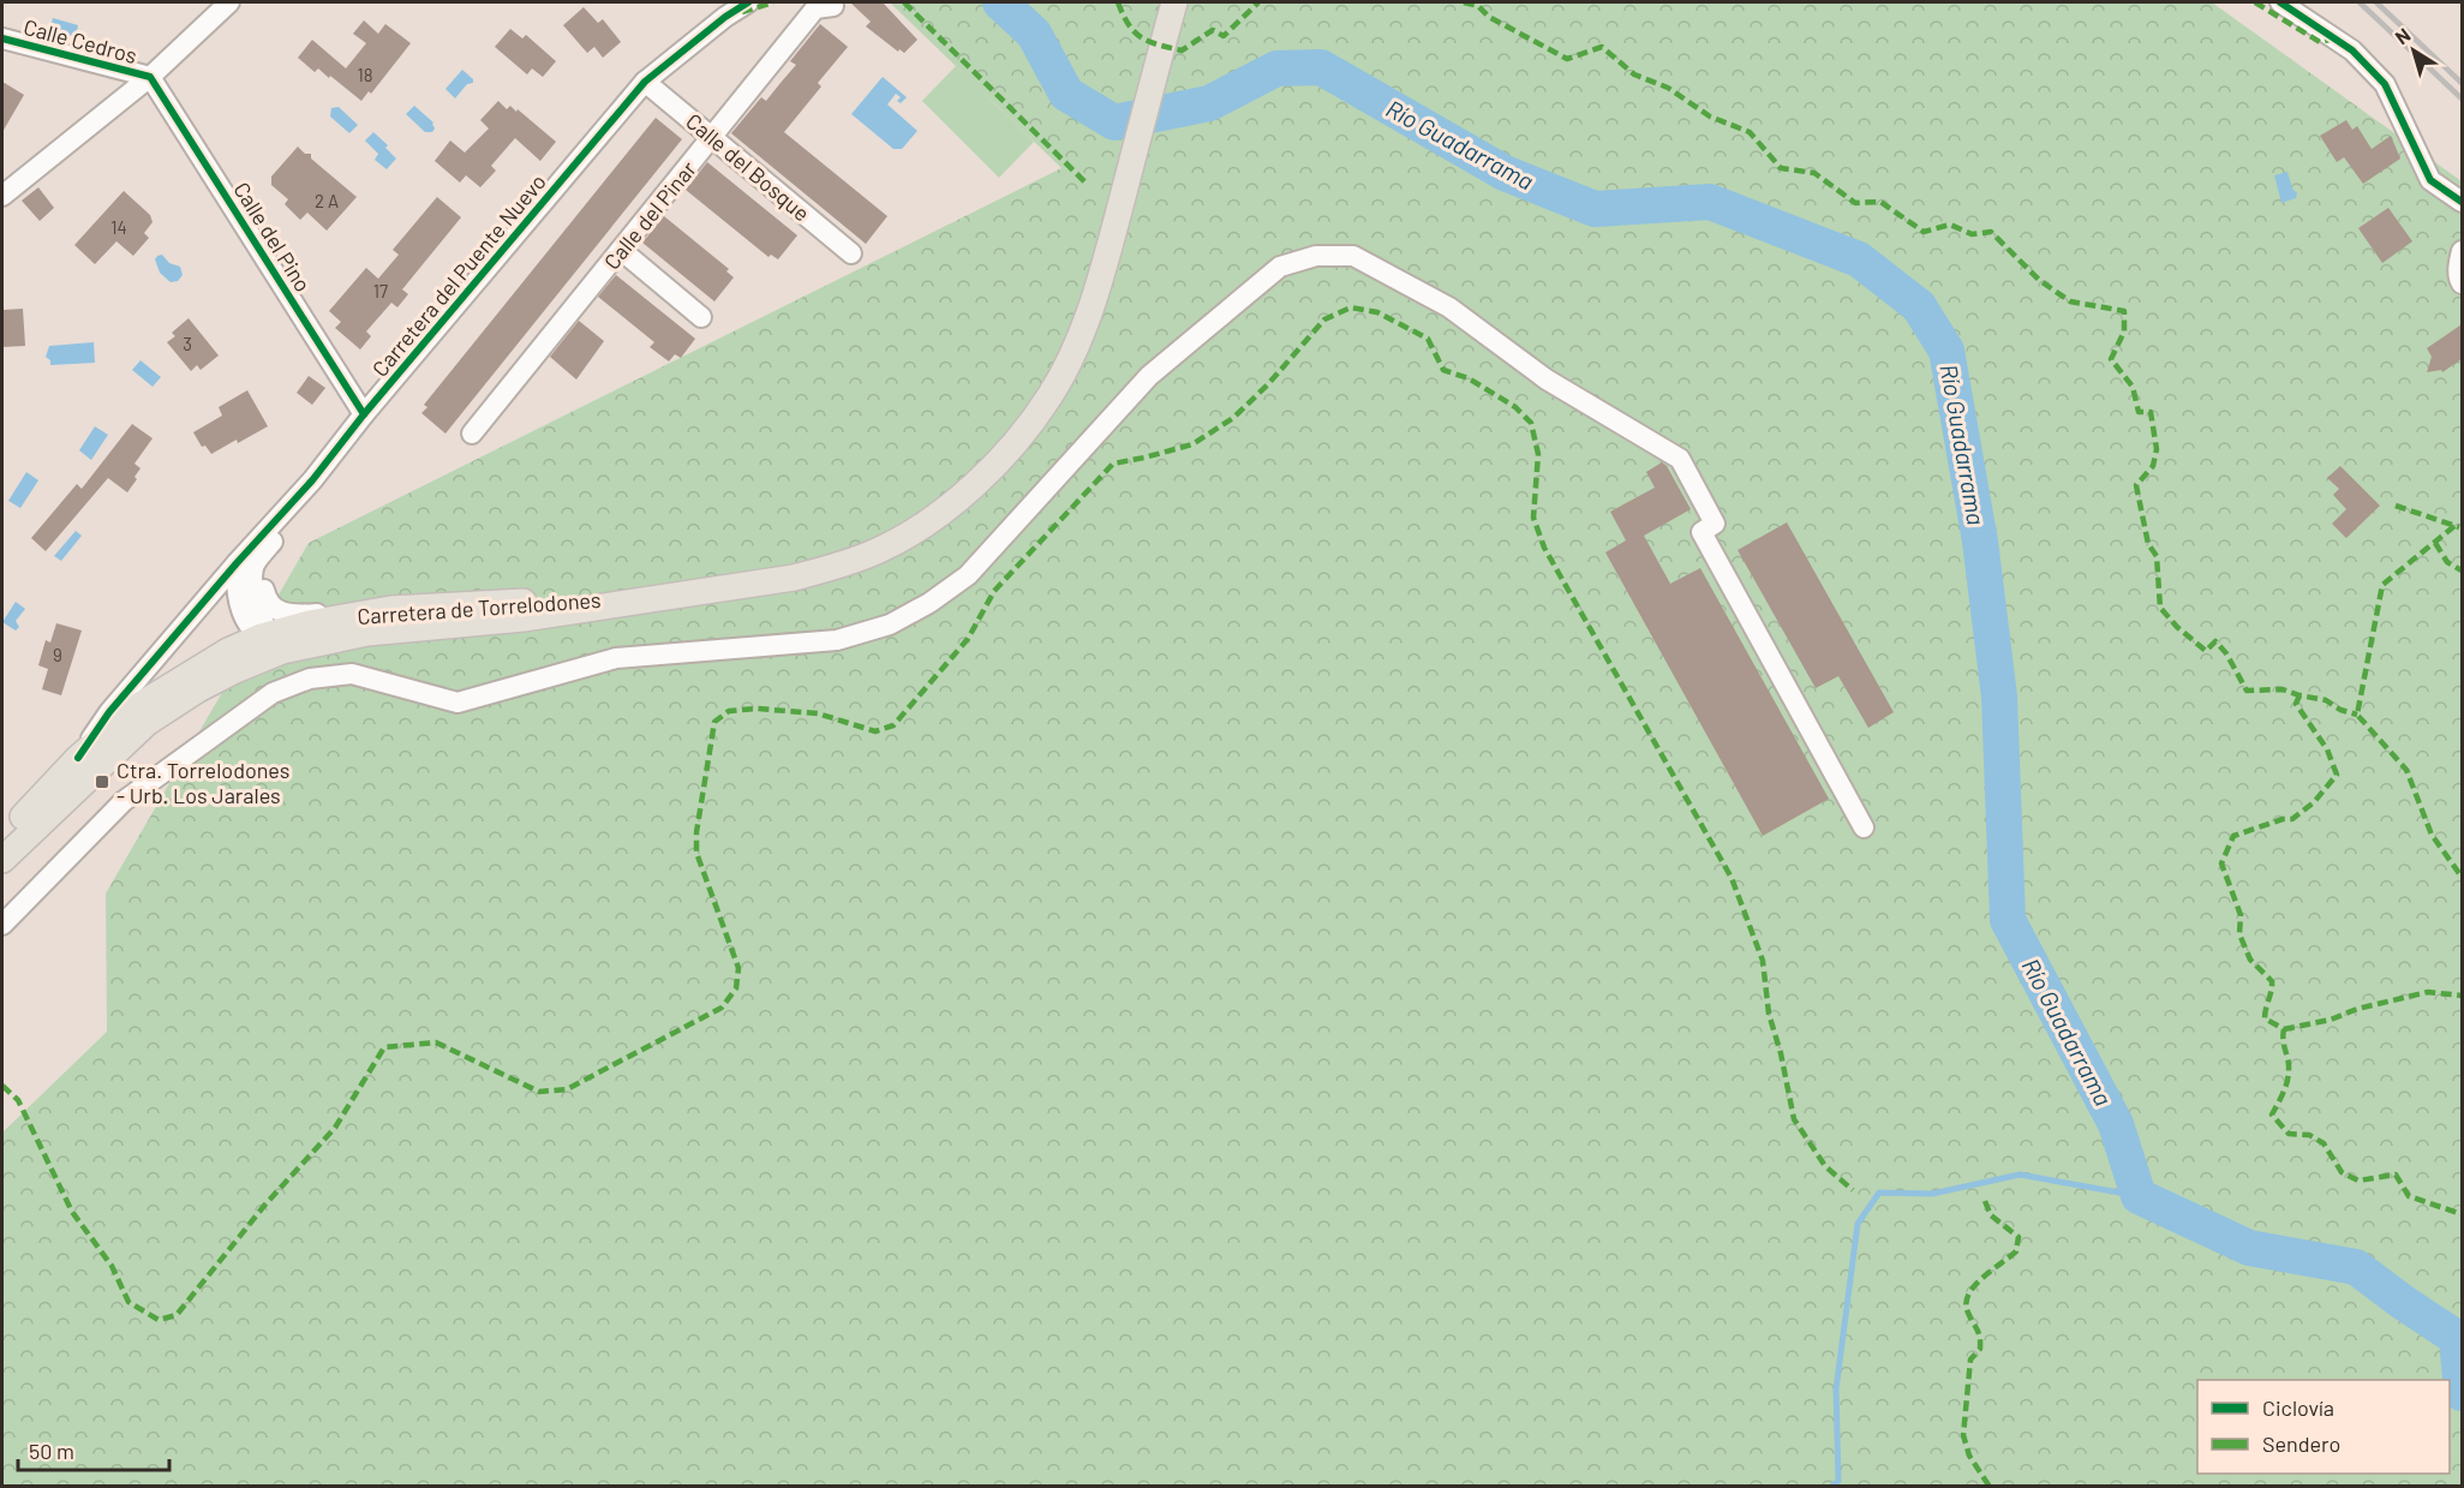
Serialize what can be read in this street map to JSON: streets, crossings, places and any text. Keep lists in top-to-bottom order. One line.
{"streets":{"main road":["Carretera de Torrelodones"],"street":["Calle Cedros","Calle del Bosque","Calle del Pinar","Calle del Pino","Carretera del Puente Nuevo"]},"crossings":[["Calle Cedros","Calle del Pino"],["Calle del Bosque","Calle del Pinar"],["Calle del Bosque","Carretera del Puente Nuevo"],["Calle del Pino","Carretera del Puente Nuevo"],["Carretera del Puente Nuevo","Carretera de Torrelodones"]],"water":["Río Guadarrama"],"places":{"transit":["Ctra. Torrelodones - Urb. Los Jarales"]},"house_numbers":["18","2 A","14","17","3","9"],"legend":["Ciclovía","Sendero"],"scale_bar":"50 m","north":"top left"}
